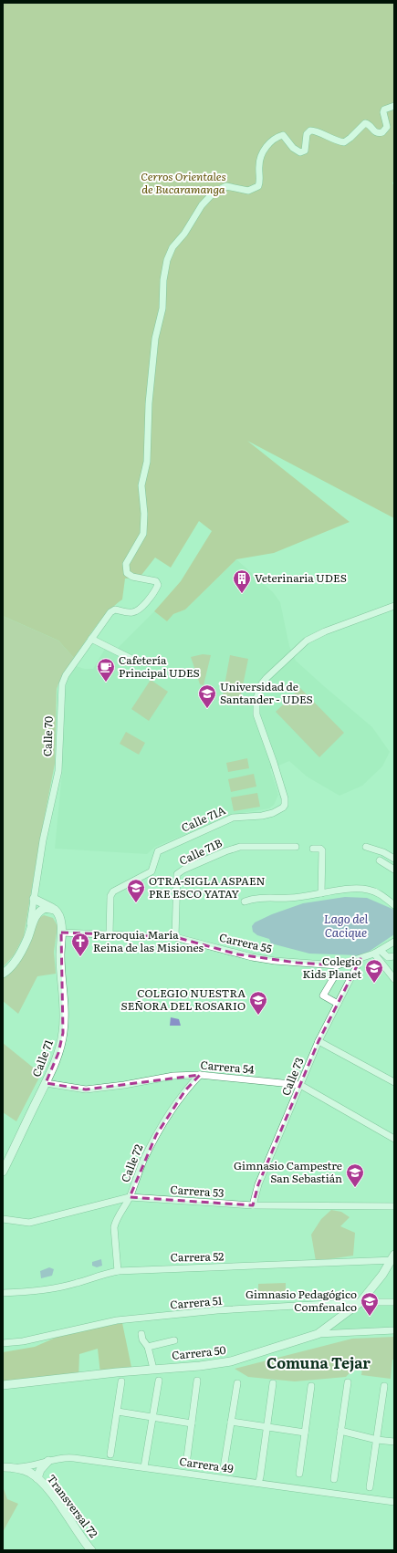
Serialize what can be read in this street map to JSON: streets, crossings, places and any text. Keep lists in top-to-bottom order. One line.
{"streets":{"street":["Calle 70","Calle 71A","Calle 71B","Carrera 55","Calle 71","Carrera 54","Calle 73","Calle 72","Carrera 53","Carrera 52","Carrera 51","Carrera 50","Carrera 49","Transversal 72"]},"crossings":[["Calle 71A","Carrera 55"],["Calle 71B","Carrera 55"],["Carrera 55","Calle 71"],["Carrera 55","Calle 73"],["Calle 71","Carrera 54"],["Carrera 54","Calle 73"],["Carrera 54","Calle 72"],["Calle 73","Carrera 53"],["Calle 72","Carrera 53"],["Calle 72","Carrera 52"],["Carrera 49","Transversal 72"]],"districts":["Comuna Tejar"],"water":["Lago del Cacique"],"parks":["Cerros Orientales de Bucaramanga"],"places":{"building":["Veterinaria UDES"],"cafe":["Cafetería Principal UDES"],"school or university":["Universidad de Santander - UDES","OTRA-SIGLA ASPAEN PRE ESCO YATAY","Colegio Kids Planet","COLEGIO NUESTRA SEÑORA DEL ROSARIO","Gimnasio Campestre San Sebastián","Gimnasio Pedagógico Comfenalco"],"church":["Parroquia María Reina de las Misiones"]}}
